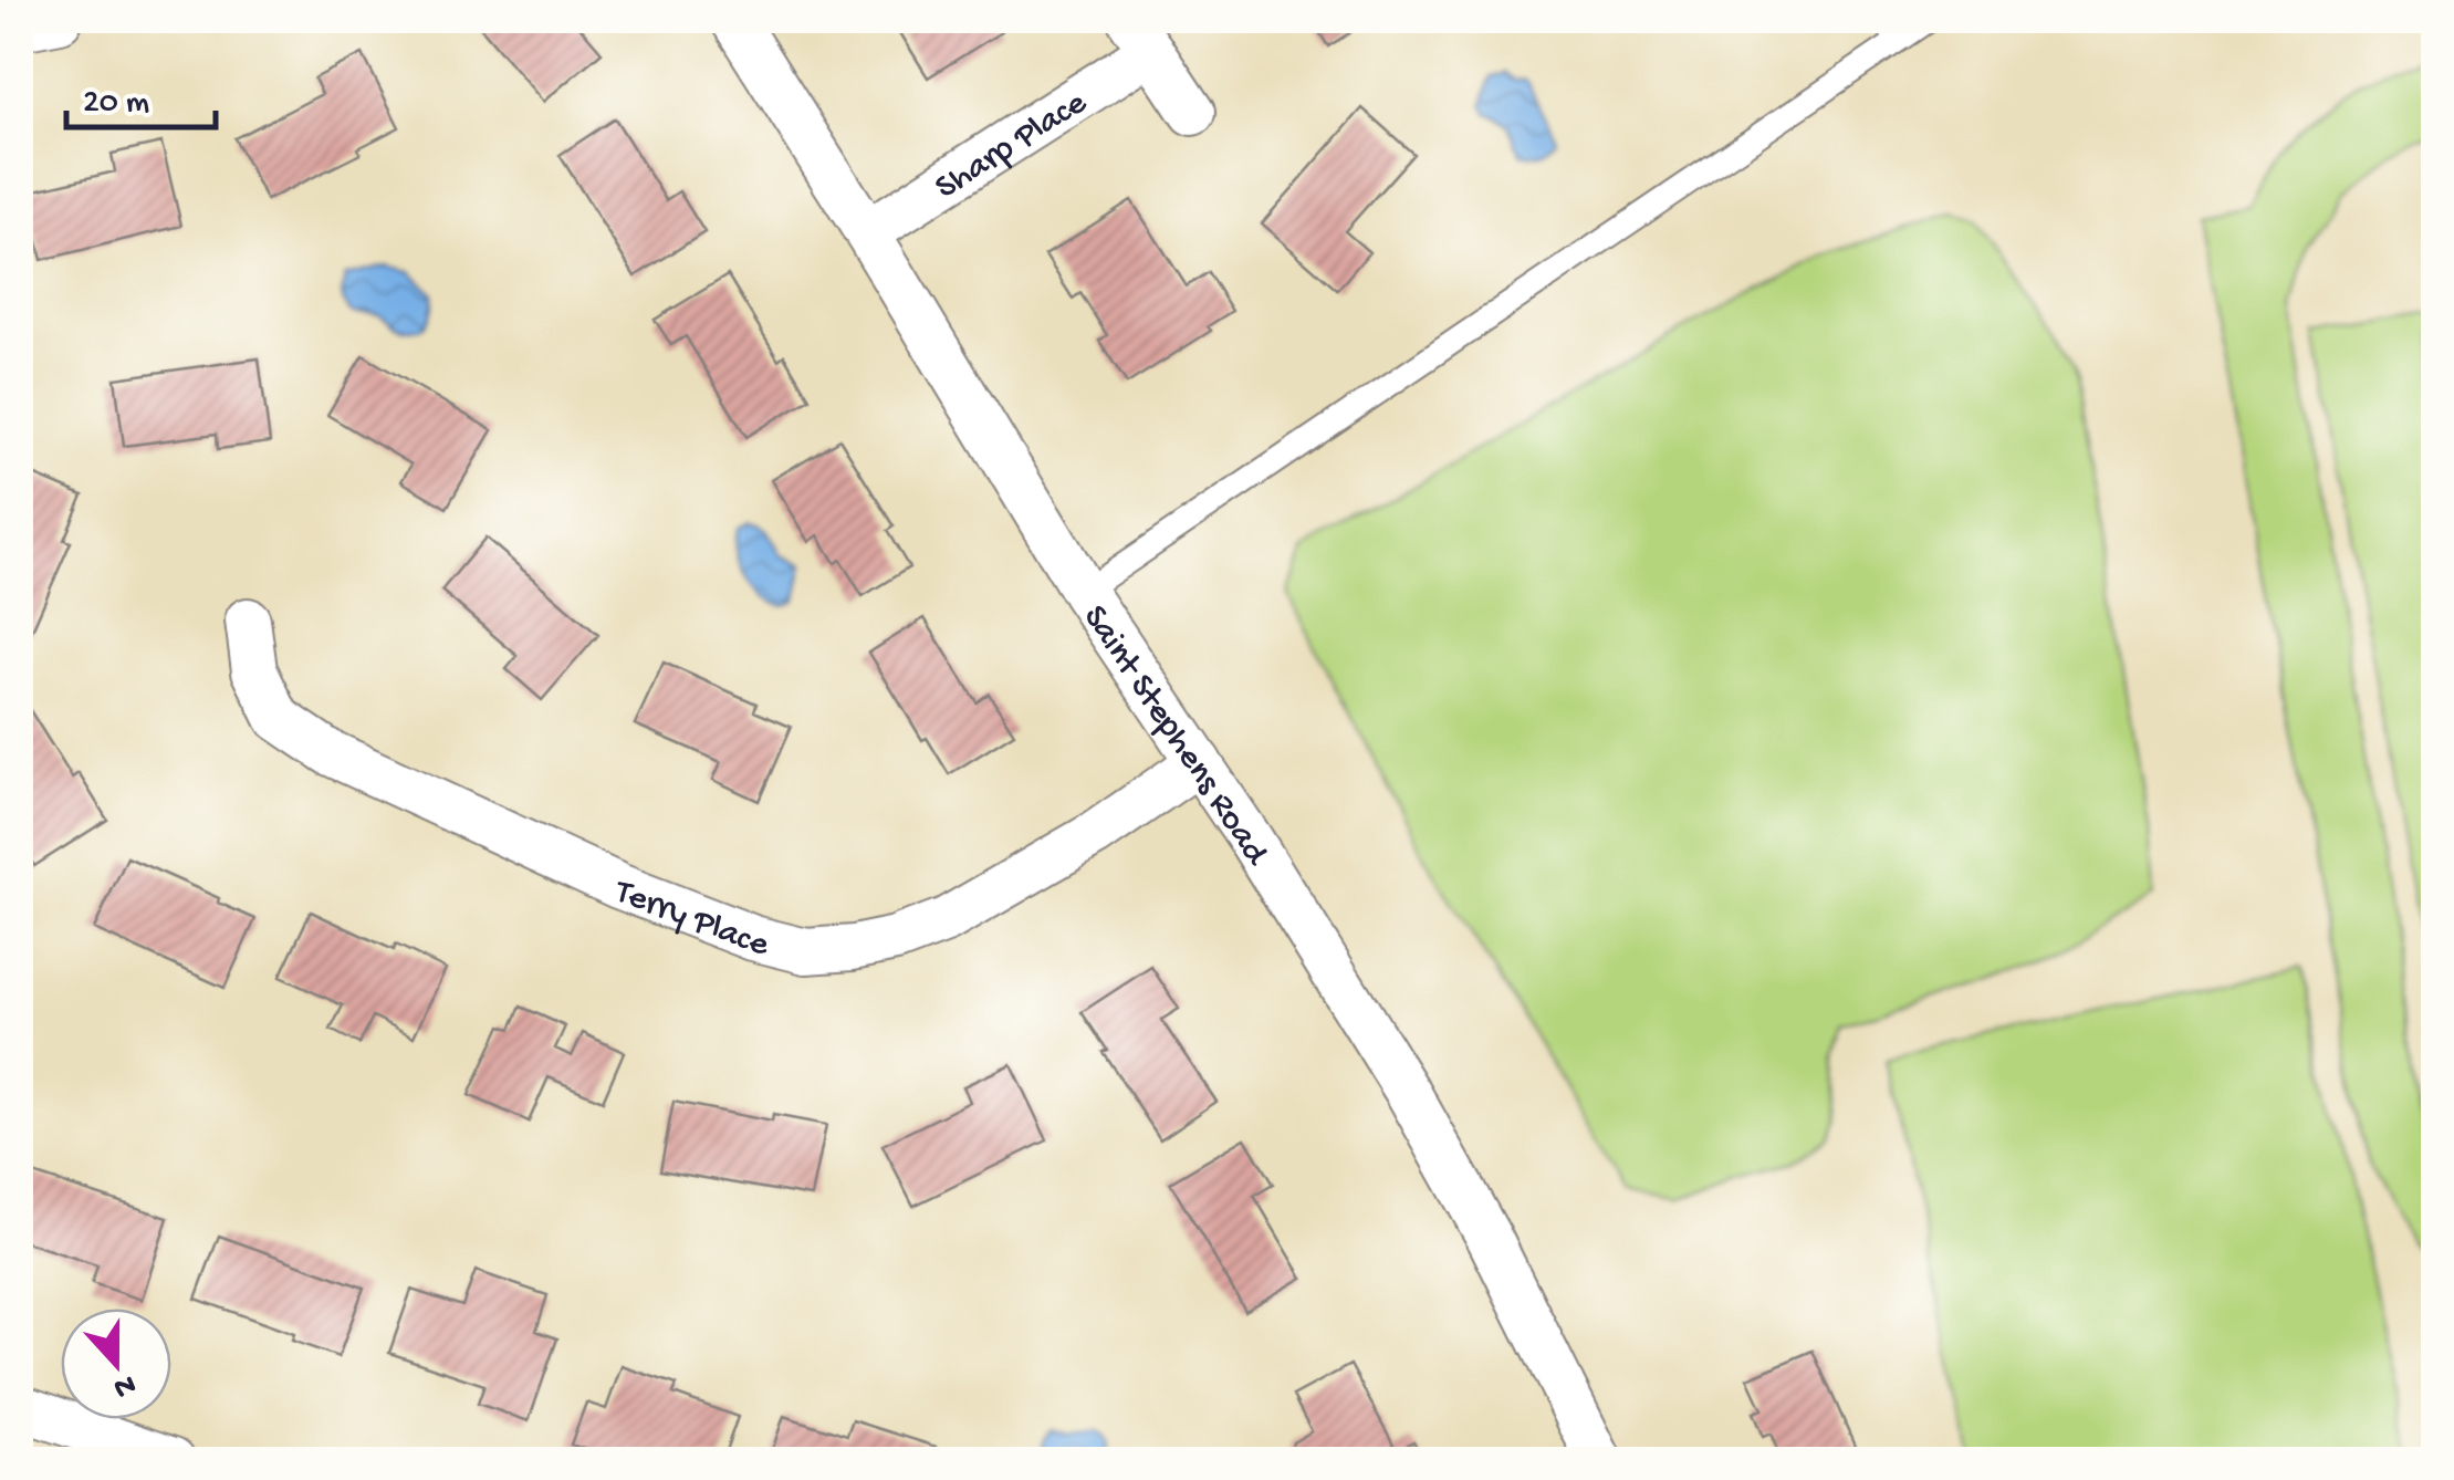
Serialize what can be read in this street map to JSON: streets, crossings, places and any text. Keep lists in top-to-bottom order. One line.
{"streets":{"street":["Sharp Place","Saint Stephens Road","Terry Place"]},"crossings":[["Sharp Place","Saint Stephens Road"],["Saint Stephens Road","Terry Place"]],"scale_bar":"20 m","north":"bottom"}
